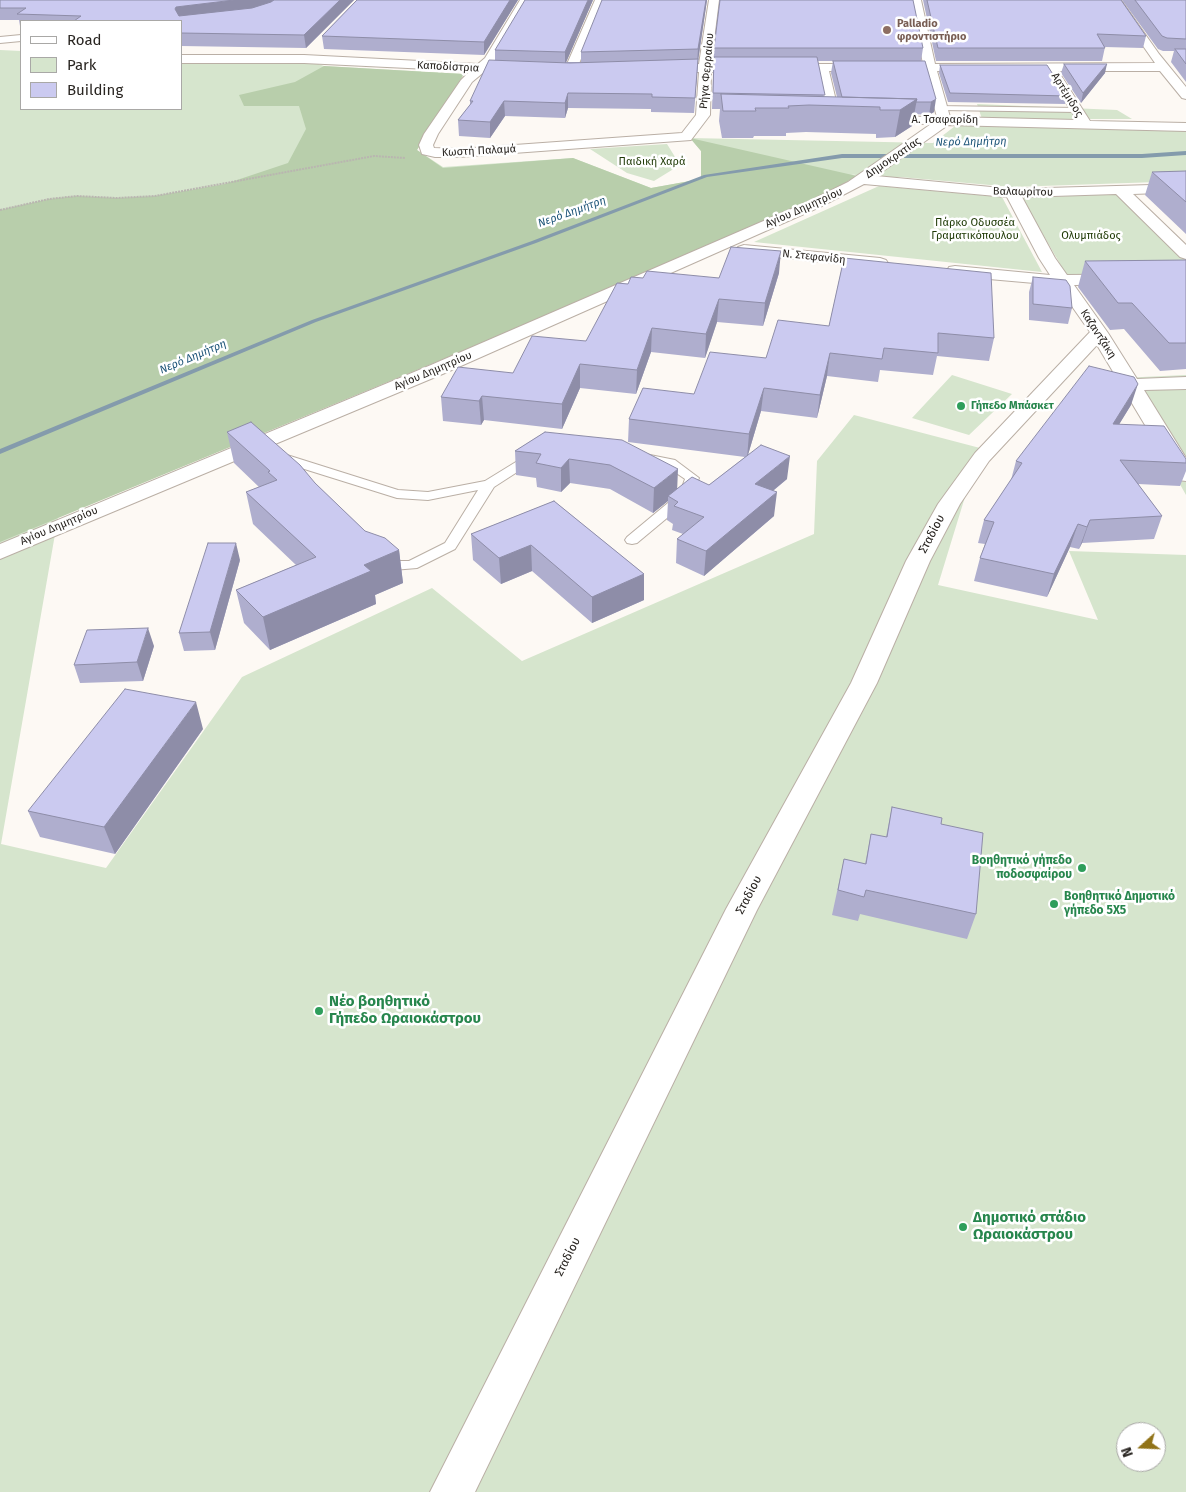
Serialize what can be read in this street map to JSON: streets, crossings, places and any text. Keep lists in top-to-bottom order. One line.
{"streets":{"street":["Καποδίστρια","Ρήγα Φερραίου","Αρτέμιδος","Α. Τσαφαρίδη","Κωστή Παλαμά","Δημοκρατίας","Βαλαωρίτου","Αγίου Δημητρίου","Ν. Στεφανίδη","Καζαντζάκη","Σταδίου"]},"crossings":[["Καποδίστρια","Κωστή Παλαμά"],["Ρήγα Φερραίου","Κωστή Παλαμά"],["Αρτέμιδος","Α. Τσαφαρίδη"],["Α. Τσαφαρίδη","Δημοκρατίας"],["Δημοκρατίας","Βαλαωρίτου"],["Δημοκρατίας","Αγίου Δημητρίου"],["Βαλαωρίτου","Αγίου Δημητρίου"],["Βαλαωρίτου","Καζαντζάκη"],["Αγίου Δημητρίου","Ν. Στεφανίδη"],["Καζαντζάκη","Σταδίου"]],"water":["Νερό Δημήτρη"],"parks":["Παιδική Χαρά","Πάρκο Οδυσσέα Γραματικόπουλου","Ολυμπιάδος"],"places":["Palladio φροντιστήριο","Γήπεδο Μπάσκετ","Βοηθητικό γήπεδο ποδοσφαίρου","Βοηθητικό Δημοτικό γήπεδο 5Χ5","Νέο βοηθητικό Γήπεδο Ωραιοκάστρου","Δημοτικό στάδιο Ωραιοκάστρου"],"legend":["Road","Park","Building"],"north":"left"}
